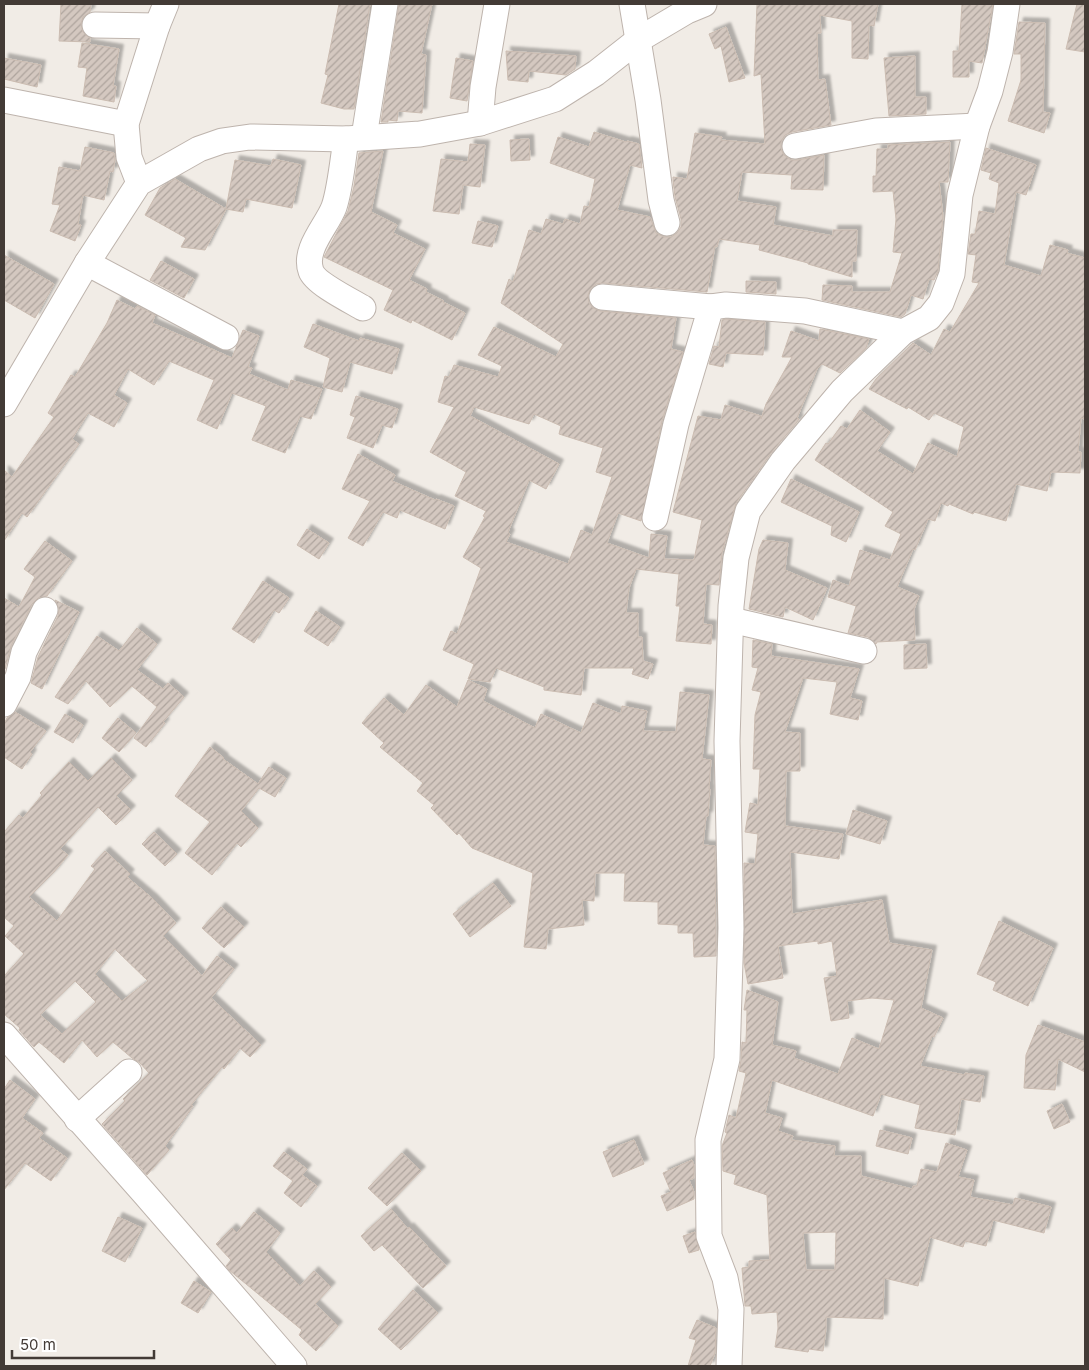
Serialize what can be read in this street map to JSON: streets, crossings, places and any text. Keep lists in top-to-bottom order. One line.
{"scale_bar":"50 m"}
